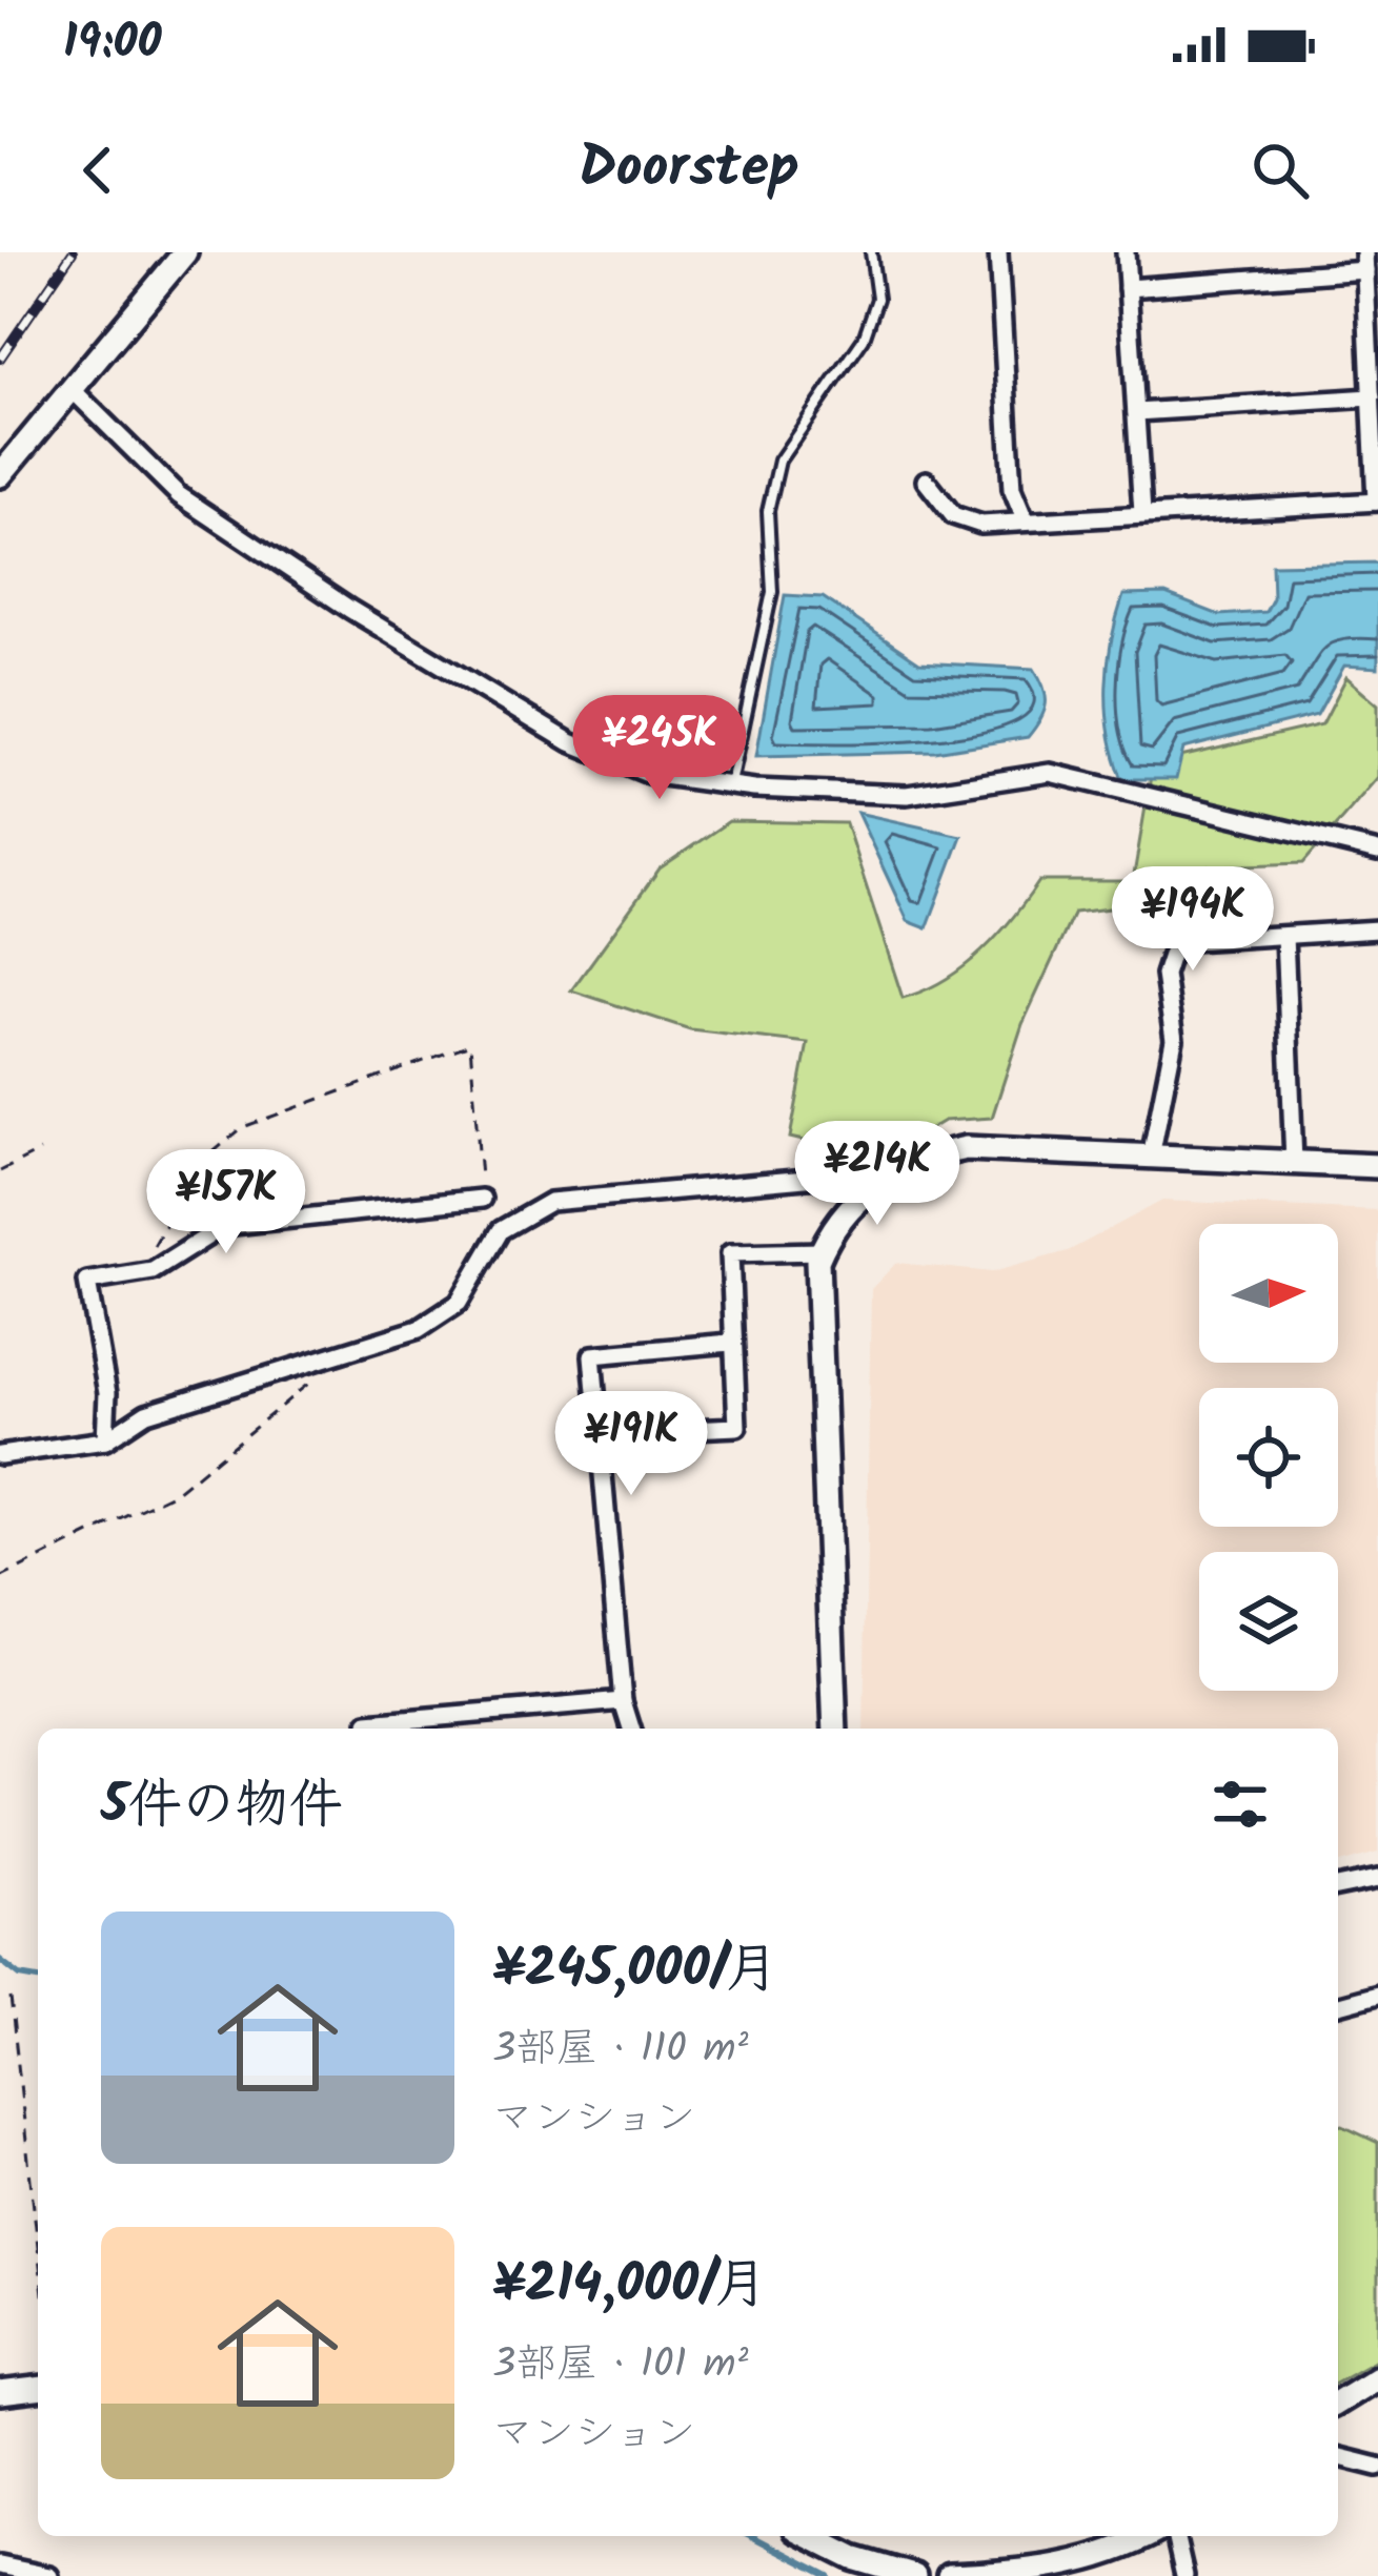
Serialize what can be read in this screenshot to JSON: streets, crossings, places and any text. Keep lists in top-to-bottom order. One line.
{"north":"right","page":{"status":"19:00","header":"Doorstep","price":["¥245K","¥194K","¥214K","¥157K","¥191K"],"heading":"5件の物件","list":[{"name":"¥245,000/月","note":"3部屋 · 110 m² · マンション"},{"name":"¥214,000/月","note":"3部屋 · 101 m² · マンション"}]}}
